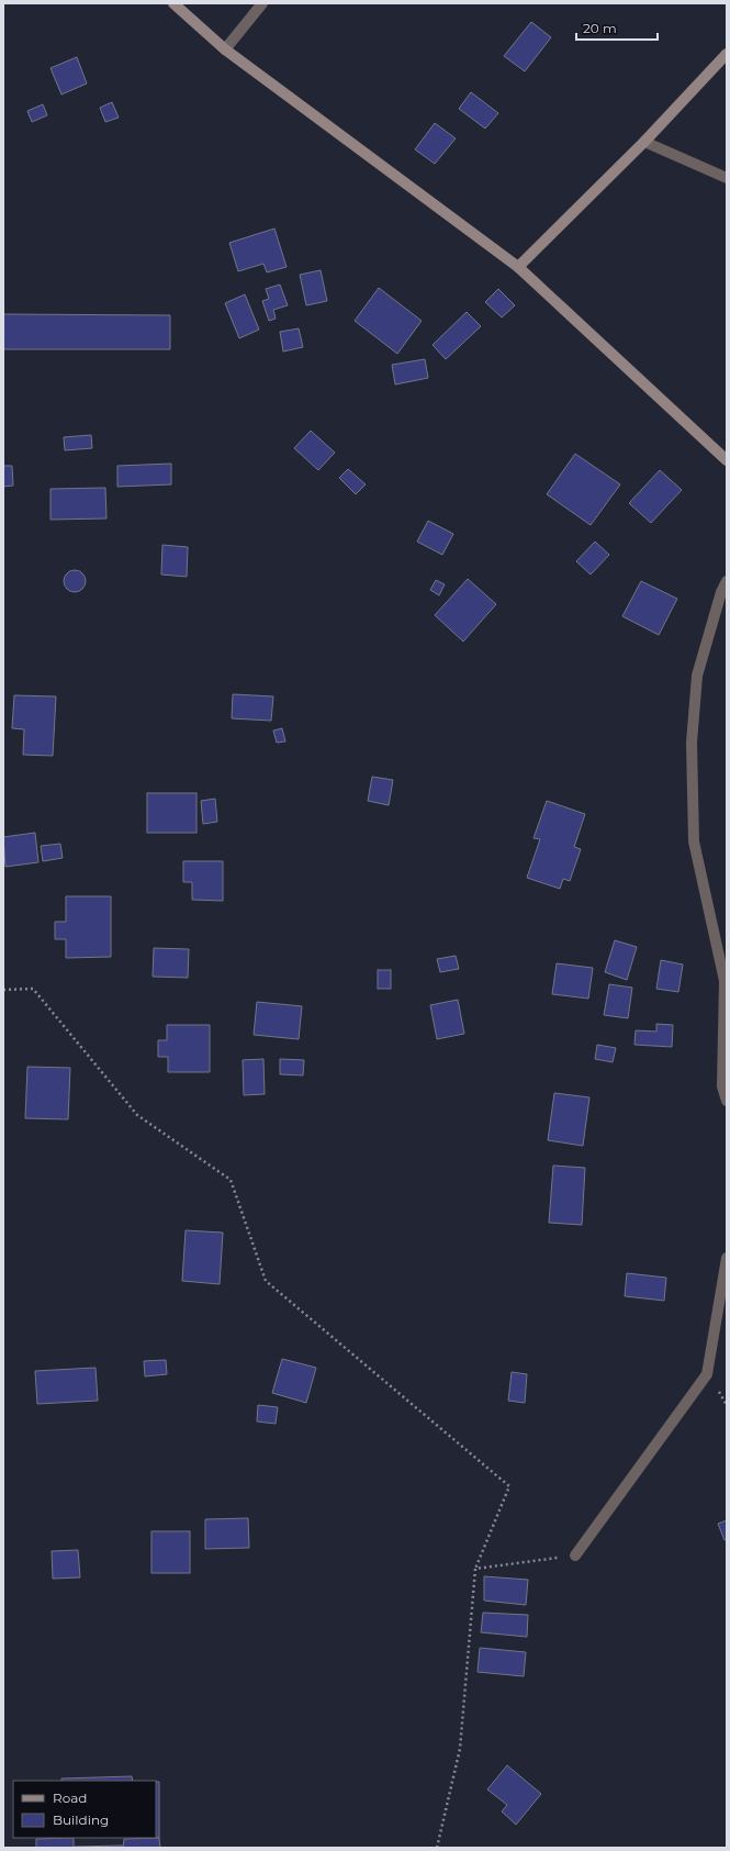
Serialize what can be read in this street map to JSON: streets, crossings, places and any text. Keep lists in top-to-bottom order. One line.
{"legend":["Road","Building"],"scale_bar":"20 m"}
